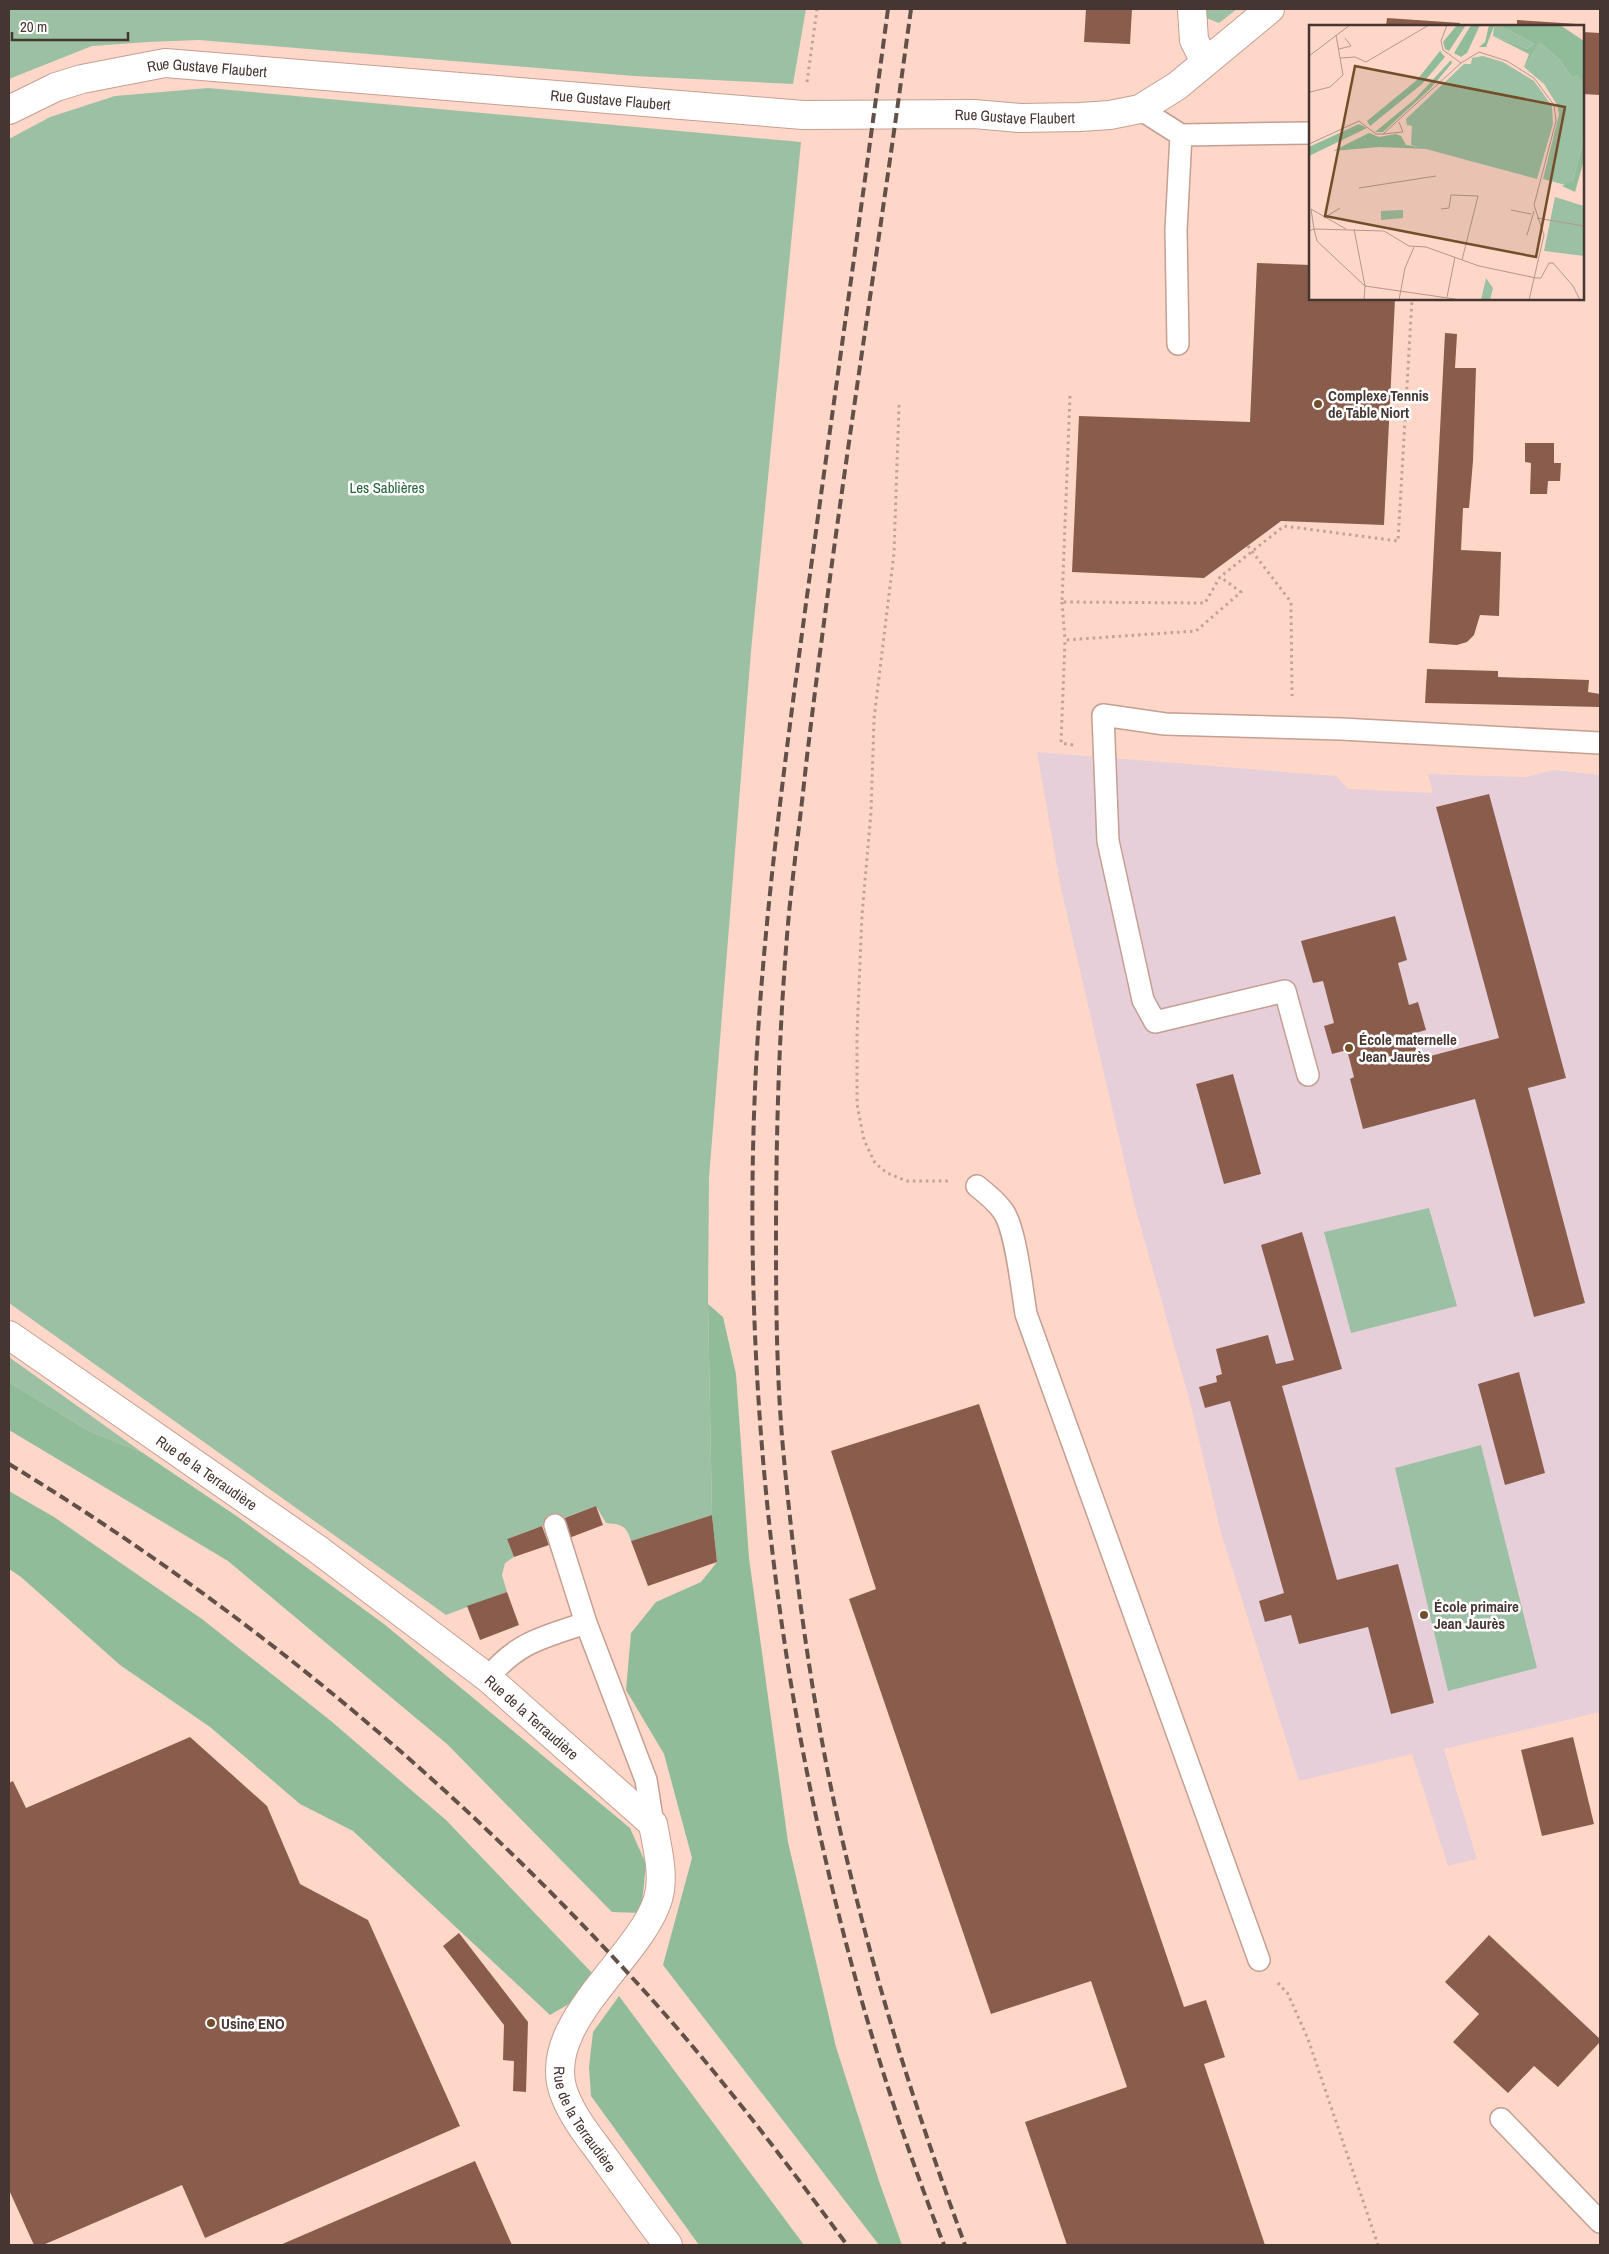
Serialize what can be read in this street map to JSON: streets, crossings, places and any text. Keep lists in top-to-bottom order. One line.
{"streets":{"street":["Rue Gustave Flaubert","Rue de la Terraudière"]},"parks":["Les Sablières"],"places":["Complexe Tennis de Table Niort","École maternelle Jean Jaurès","École primaire Jean Jaurès","Usine ENO"],"scale_bar":"20 m"}
